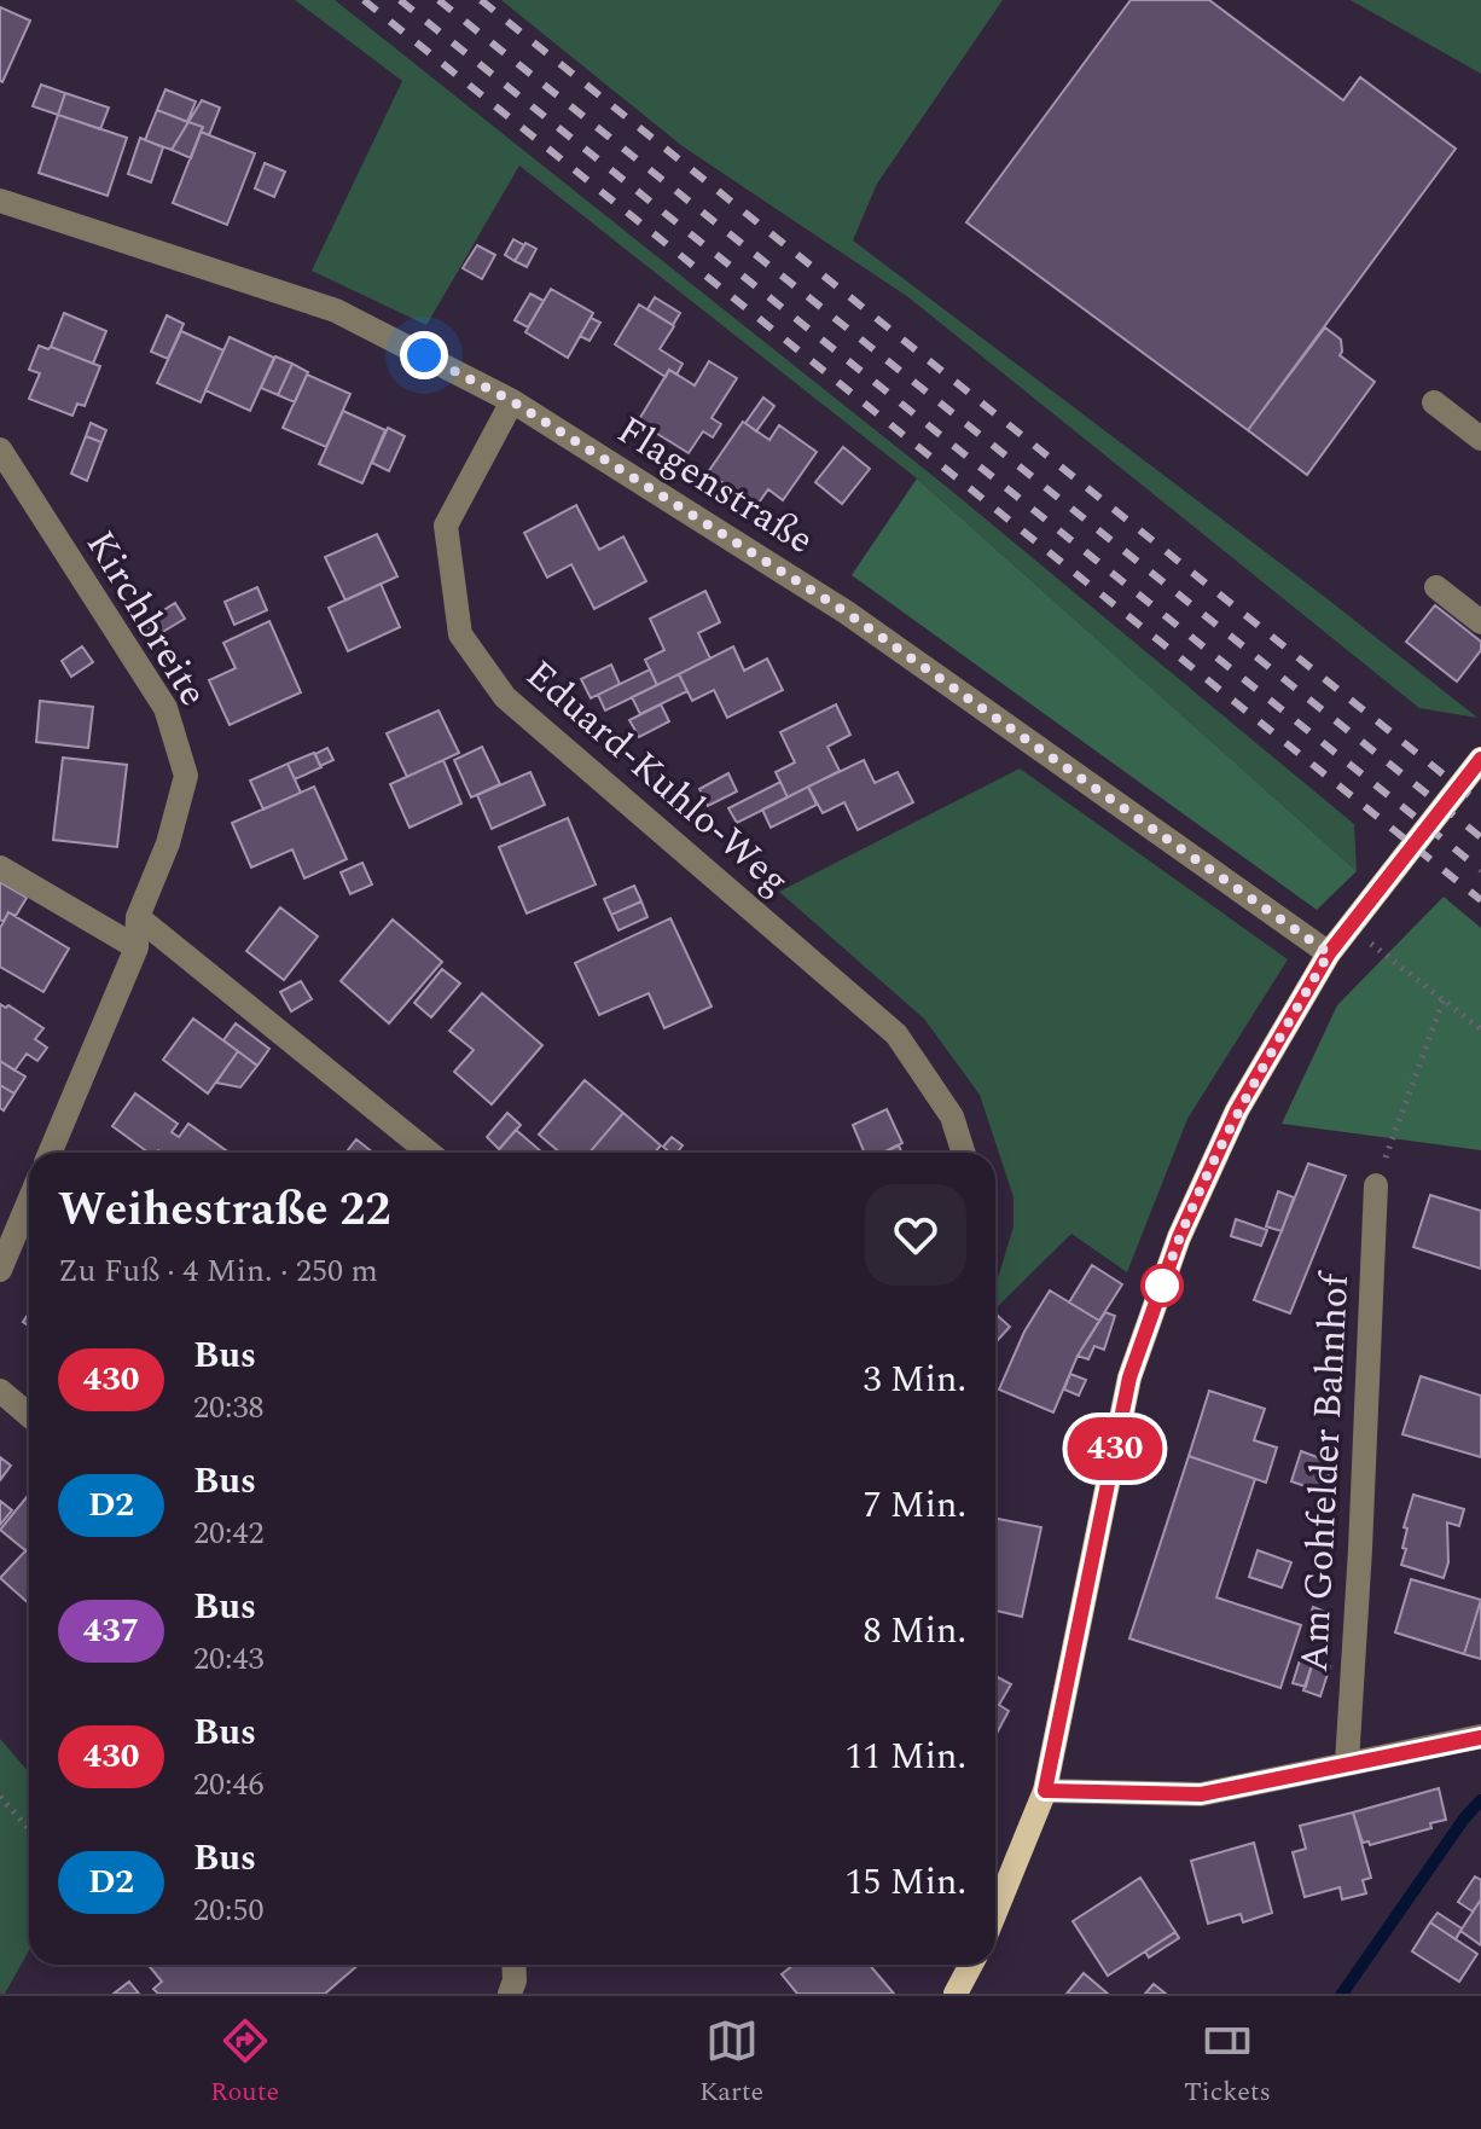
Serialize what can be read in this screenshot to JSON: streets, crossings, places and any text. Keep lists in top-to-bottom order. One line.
{"streets":{"street":["Flagenstraße","Kirchbreite","Eduard-Kuhlo-Weg","Am Gohfelder Bahnhof"]},"crossings":[["Flagenstraße","Eduard-Kuhlo-Weg"]],"lines":["bus line 430"],"page":{"on_map":"430","heading":["Weihestraße 22","Zu Fuß · 4 Min. · 250 m"],"list":[{"mark":"430","name":"Bus","note":"20:38","value":"3 Min."},{"mark":"D2","name":"Bus","note":"20:42","value":"7 Min."},{"mark":"437","name":"Bus","note":"20:43","value":"8 Min."},{"mark":"430","name":"Bus","note":"20:46","value":"11 Min."},{"mark":"D2","name":"Bus","note":"20:50","value":"15 Min."}],"tabs":["Route","Karte","Tickets"]}}
